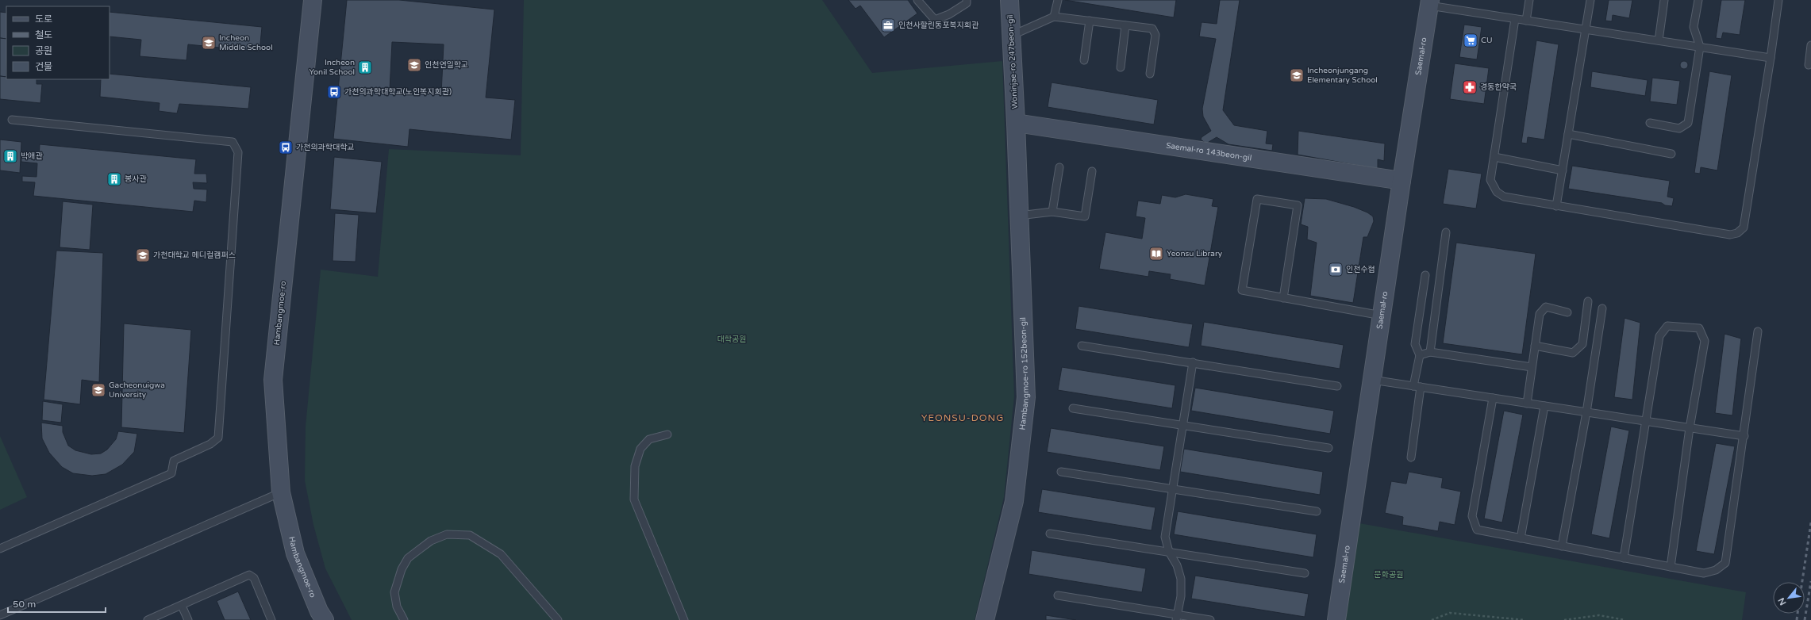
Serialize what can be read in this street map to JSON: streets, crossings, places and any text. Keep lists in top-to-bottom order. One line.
{"streets":{"street":["Saemal-ro","Woninjae-ro 247beon-gil","Saemal-ro 143beon-gil","Hambangmoe-ro","Hambangmoe-ro 152beon-gil"]},"crossings":[["Saemal-ro","Saemal-ro 143beon-gil"],["Woninjae-ro 247beon-gil","Saemal-ro 143beon-gil"],["Woninjae-ro 247beon-gil","Hambangmoe-ro 152beon-gil"],["Saemal-ro 143beon-gil","Hambangmoe-ro 152beon-gil"]],"districts":["YEONSU-DONG"],"parks":["대학공원","문화공원"],"places":{"office":["인천사할린동포복지회관"],"supermarket":["CU"],"school or university":["Incheon Middle School","인천연일학교","Incheonjungang Elementary School","가천대학교 메디컬캠퍼스","Gacheonuigwa University"],"building":["Incheon Yonil School","박애관","봉사관"],"pharmacy":["경동한약국"],"bus stop":["가천의과학대학교(노인복지회관)","가천의과학대학교"],"library":["Yeonsu Library"],"bank":["인천수협"]},"legend":["도로","철도","공원","건물"],"scale_bar":"50 m","north":"bottom left"}
